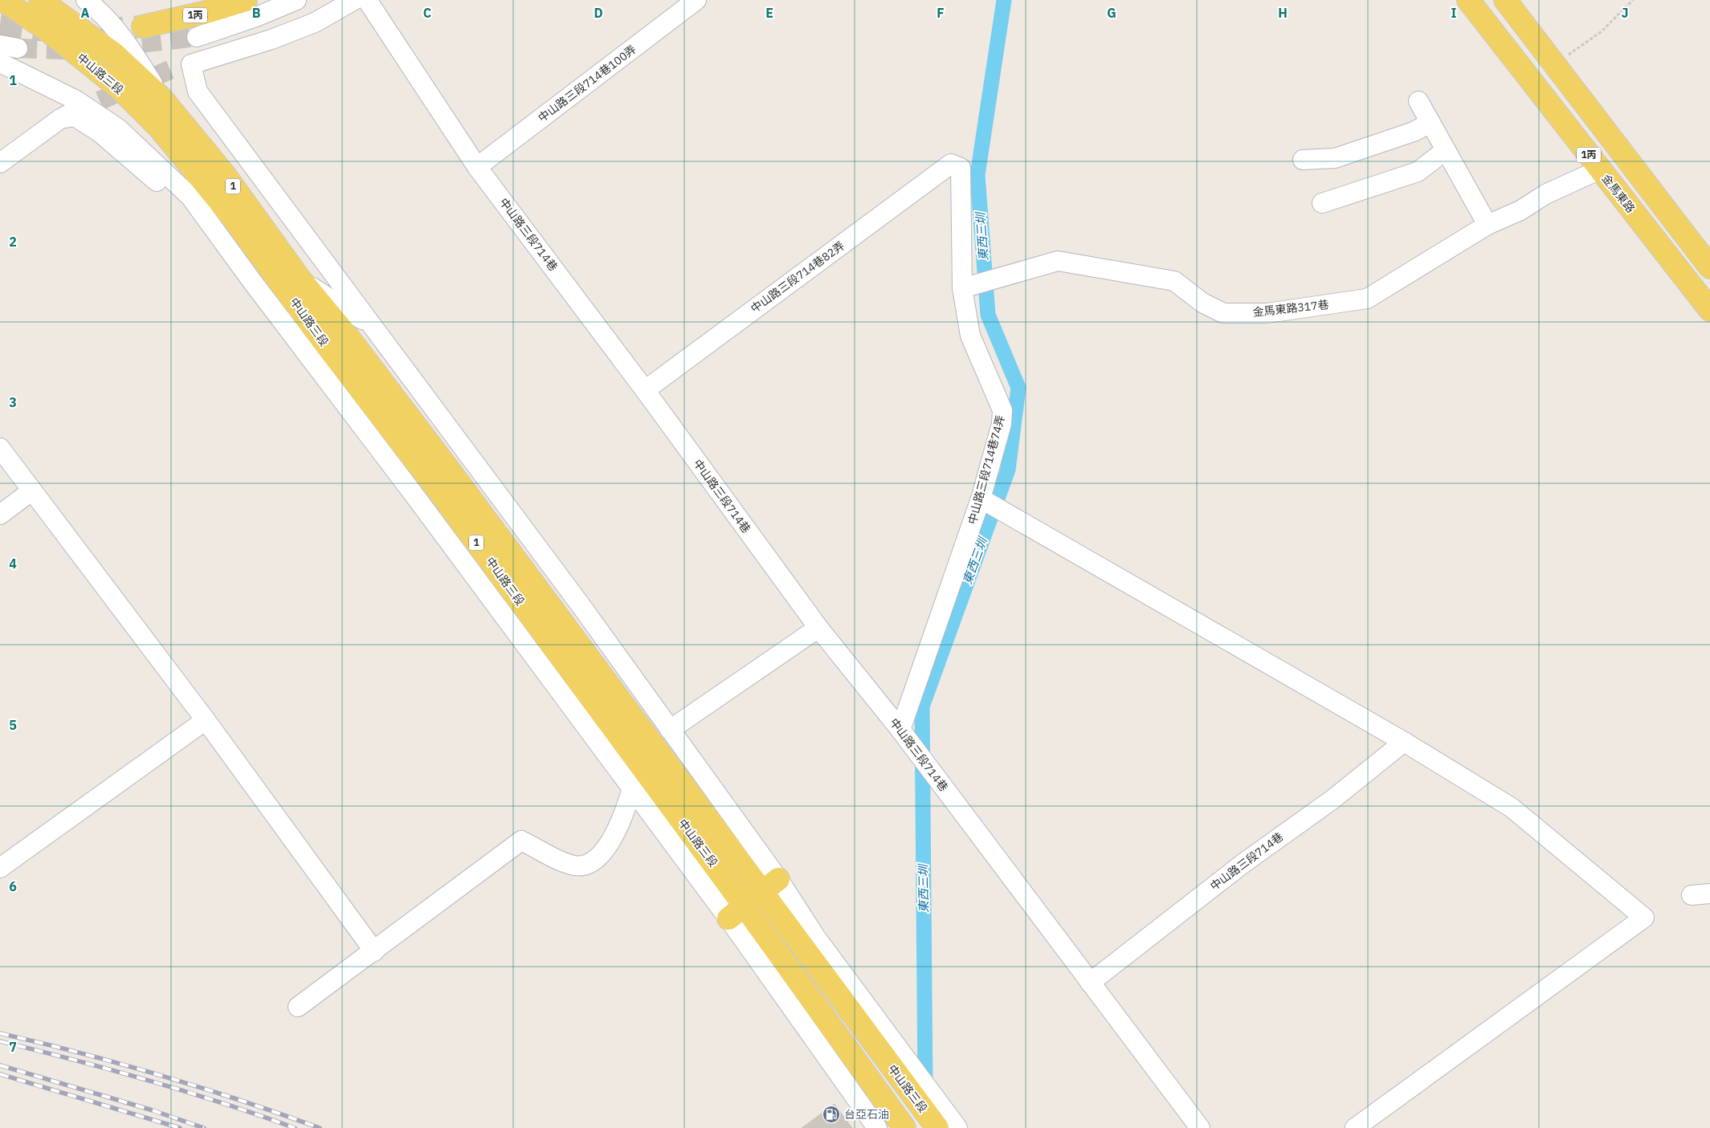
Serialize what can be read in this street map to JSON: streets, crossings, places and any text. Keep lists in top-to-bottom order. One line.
{"streets":{"main road":["1丙","中山路三段","1","金馬東路"],"street":["中山路三段714巷100弄","中山路三段714巷","中山路三段714巷82弄","金馬東路317巷","中山路三段714巷74弄"]},"crossings":[["中山路三段","1"],["中山路三段714巷100弄","中山路三段714巷"],["金馬東路","金馬東路317巷"],["中山路三段714巷","中山路三段714巷82弄"],["中山路三段714巷","中山路三段714巷74弄"],["中山路三段714巷82弄","中山路三段714巷74弄"],["金馬東路317巷","中山路三段714巷74弄"]],"water":["東西三圳"],"places":{"fuel station":["台亞石油"]},"grid":{"columns":["A","B","C","D","E","F","G","H","I","J"],"rows":["1","2","3","4","5","6","7"]}}
